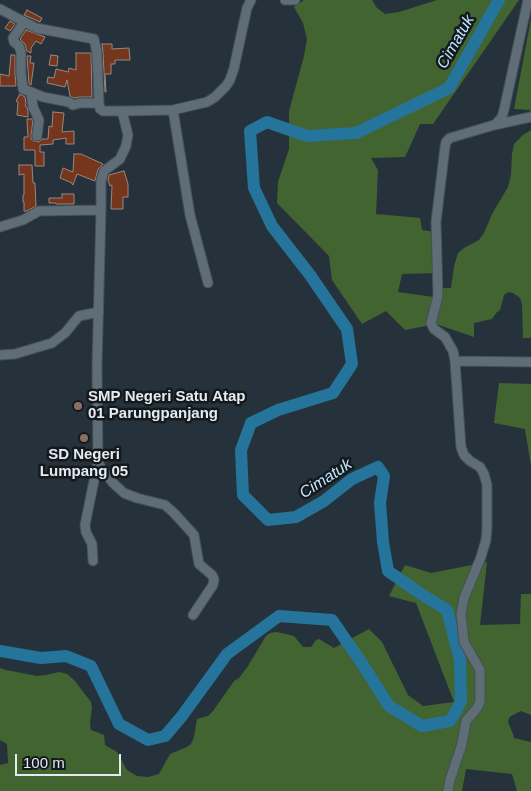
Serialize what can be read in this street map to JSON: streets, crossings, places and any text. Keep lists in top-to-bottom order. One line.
{"water":["Cimatuk"],"places":["SMP Negeri Satu Atap 01 Parungpanjang","SD Negeri Lumpang 05"],"scale_bar":"100 m"}
